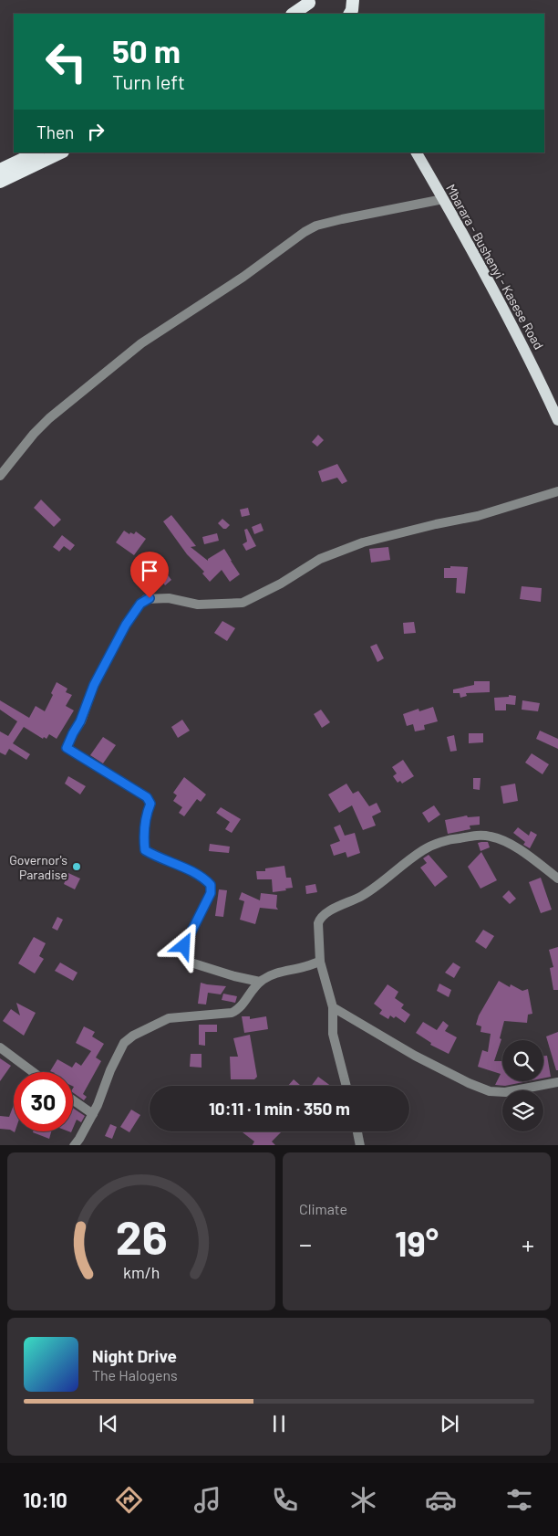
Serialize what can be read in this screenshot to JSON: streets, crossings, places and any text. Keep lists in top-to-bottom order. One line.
{"streets":{"main road":["Mbarara - Bushenyi - Kasese Road"]},"places":["Governor's Paradise"],"page":{"turn":["50 m","Turn left"],"then":"Then","limit":"30","trip":"10:11 · 1 min · 350 m","tile":"Climate","heat":["−","19°","+"],"song":["Night Drive","The Halogens"],"tabs":"10:10","gauge":["26","km/h"]}}
